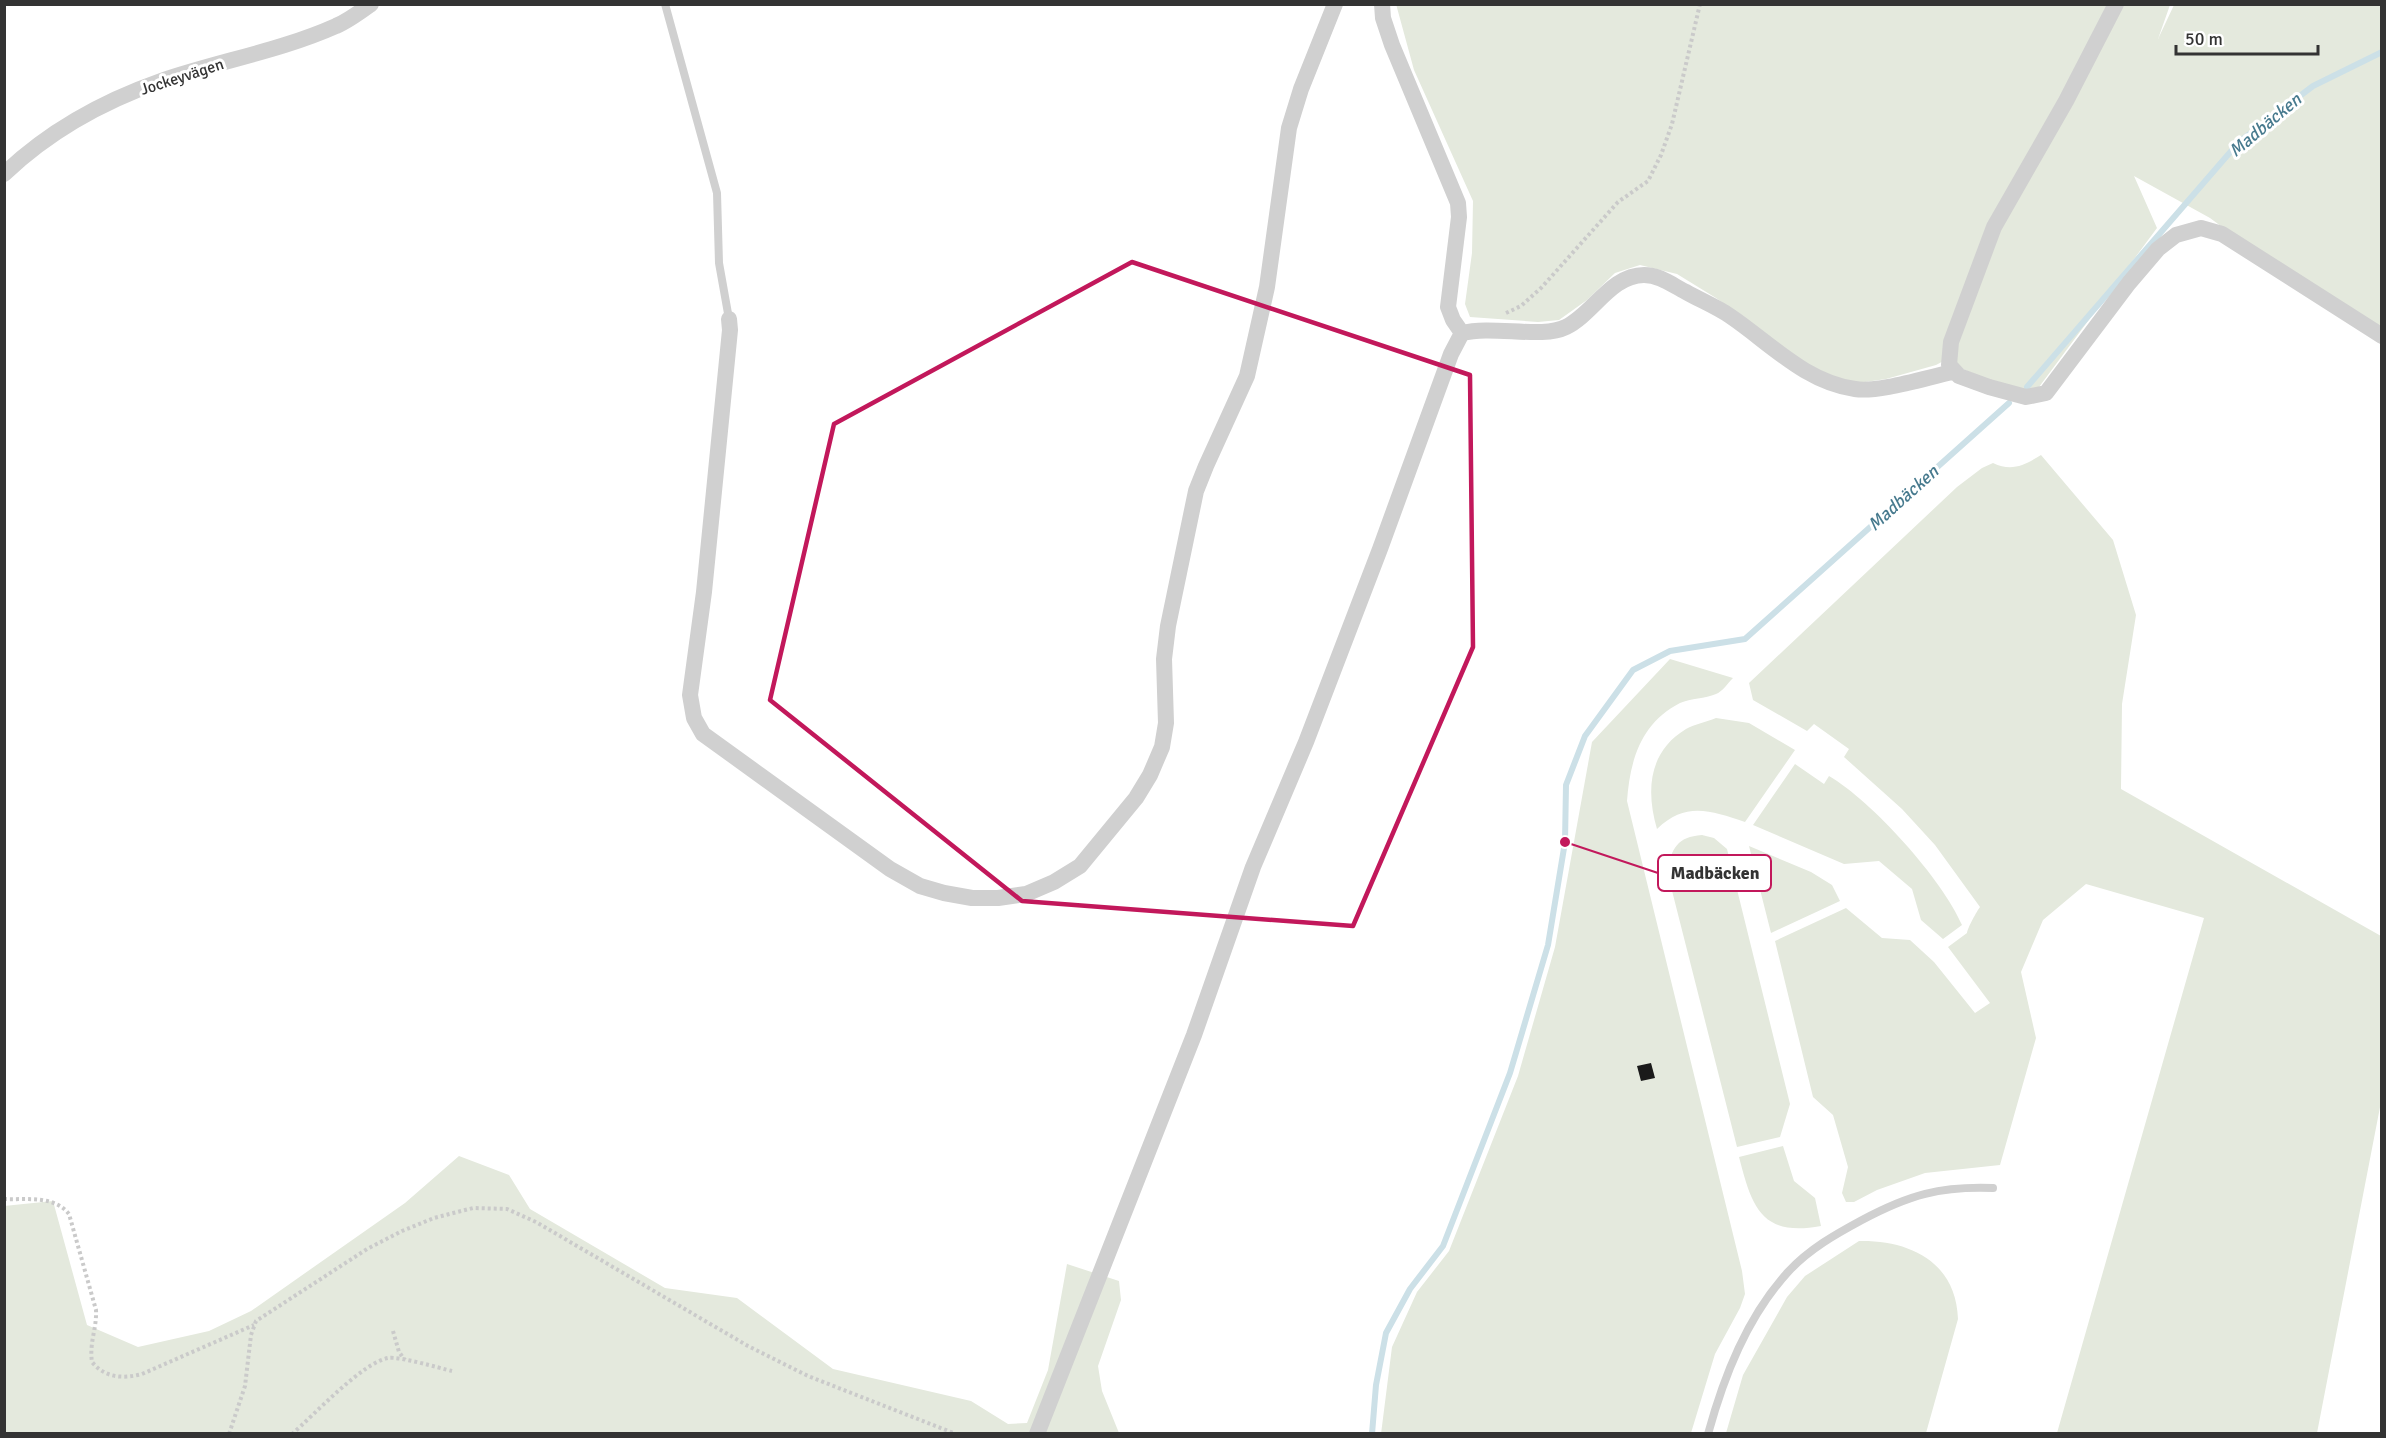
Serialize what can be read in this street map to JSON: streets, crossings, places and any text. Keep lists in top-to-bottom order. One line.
{"streets":{"street":["Jockeyvägen"]},"water":["Madbäcken"],"places":["Madbäcken"],"scale_bar":"50 m"}
